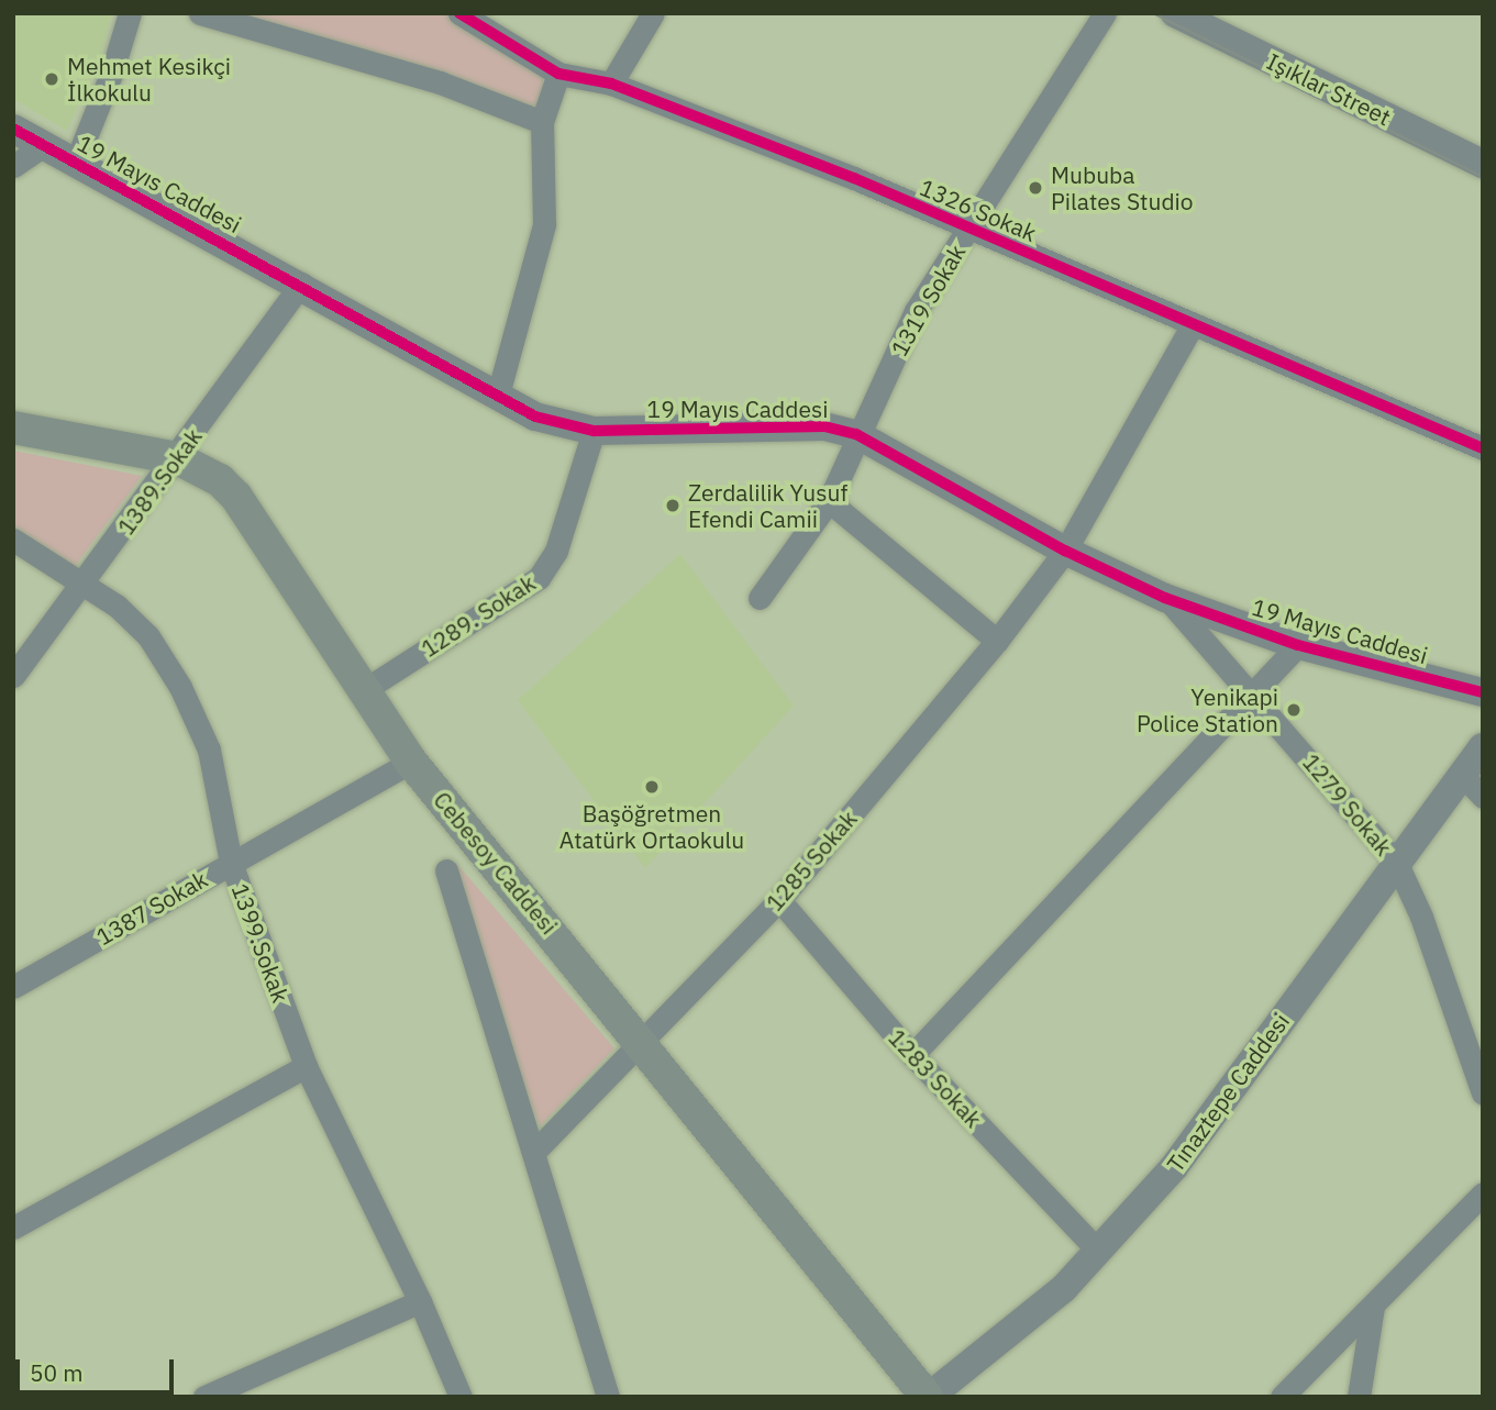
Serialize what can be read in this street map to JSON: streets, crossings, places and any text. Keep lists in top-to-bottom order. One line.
{"streets":{"main road":["Cebesoy Caddesi"],"street":["Işıklar Street","19 Mayıs Caddesi","1326 Sokak","1319 Sokak","1389.Sokak","1289. Sokak","1279 Sokak","1285 Sokak","1387 Sokak","1399.Sokak","1283 Sokak","Tınaztepe Caddesi"]},"crossings":[["19 Mayıs Caddesi","1319 Sokak"],["19 Mayıs Caddesi","1389.Sokak"],["19 Mayıs Caddesi","1289. Sokak"],["19 Mayıs Caddesi","1279 Sokak"],["19 Mayıs Caddesi","1285 Sokak"],["1326 Sokak","1319 Sokak"],["1326 Sokak","1285 Sokak"],["1389.Sokak","Cebesoy Caddesi"],["1389.Sokak","1399.Sokak"],["1289. Sokak","Cebesoy Caddesi"],["1279 Sokak","Tınaztepe Caddesi"],["1285 Sokak","Cebesoy Caddesi"],["1285 Sokak","1283 Sokak"],["Cebesoy Caddesi","1387 Sokak"],["Cebesoy Caddesi","Tınaztepe Caddesi"],["1387 Sokak","1399.Sokak"],["1283 Sokak","Tınaztepe Caddesi"]],"places":["Mehmet Kesikçi İlkokulu","Mububa Pilates Studio","Zerdalilik Yusuf Efendi Camii","Yenikapi Police Station","Başöğretmen Atatürk Ortaokulu"],"scale_bar":"50 m"}
